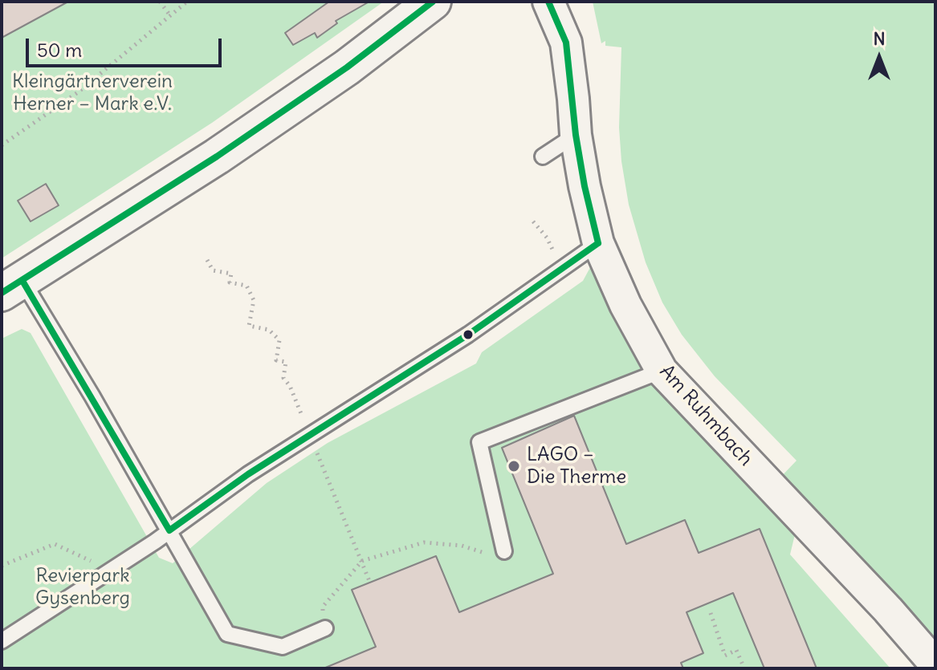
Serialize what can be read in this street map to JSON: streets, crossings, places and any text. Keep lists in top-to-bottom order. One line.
{"streets":{"street":["Am Ruhmbach"]},"parks":["Kleingärtnerverein Herner – Mark e.V.","Revierpark Gysenberg"],"places":["LAGO – Die Therme"],"scale_bar":"50 m","north":"top"}
